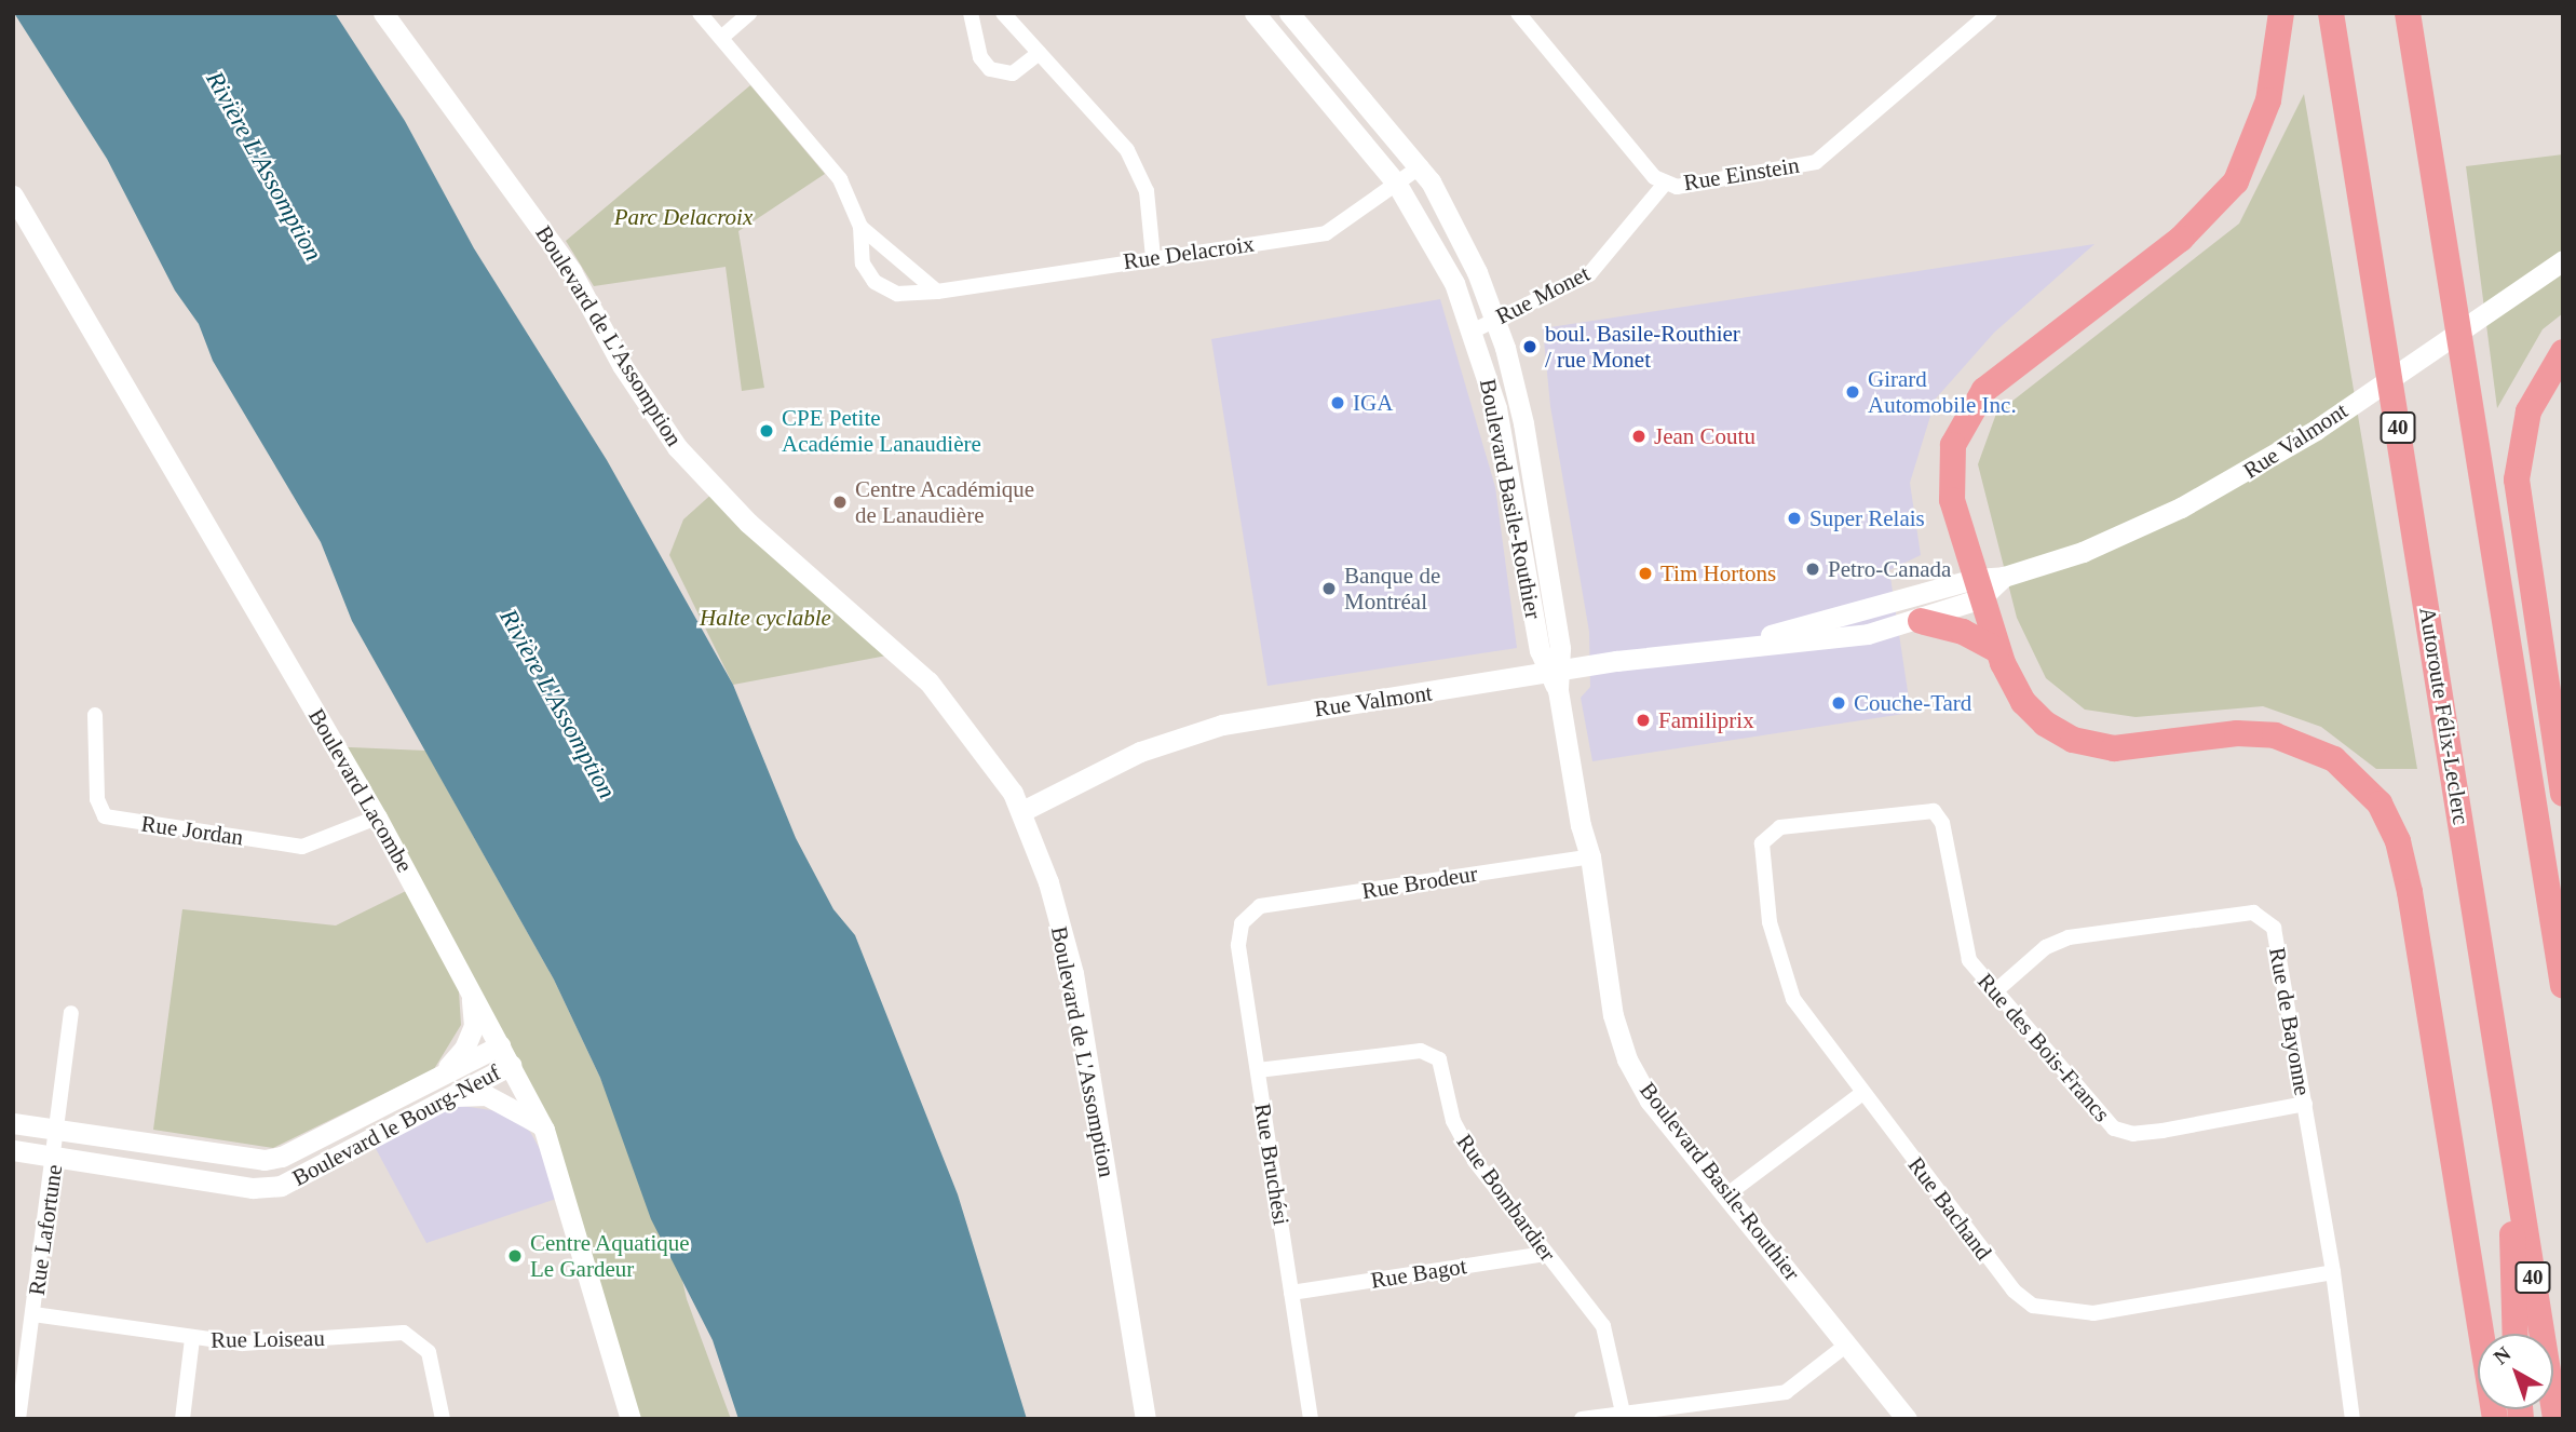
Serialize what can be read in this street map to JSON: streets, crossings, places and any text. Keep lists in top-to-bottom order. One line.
{"streets":{"highway":["40","Autoroute Félix-Leclerc"],"street":["Rue Einstein","Rue Delacroix","Rue Monet","Boulevard de L'Assomption","Rue Valmont","Boulevard Basile-Routhier","Boulevard Lacombe","Rue Jordan","Rue Brodeur","Rue de Bayonne","Rue des Bois-Francs","Boulevard le Bourg-Neuf","Rue Bruchési","Rue Bombardier","Rue Bachand","Rue Lafortune","Rue Bagot","Rue Loiseau"]},"crossings":[["Rue Einstein","Rue Monet"],["Rue Delacroix","Boulevard Basile-Routhier"],["Rue Monet","Boulevard Basile-Routhier"],["Boulevard de L'Assomption","Rue Valmont"],["Rue Valmont","Boulevard Basile-Routhier"],["Boulevard Basile-Routhier","Rue Brodeur"],["Boulevard Lacombe","Rue Jordan"],["Boulevard Lacombe","Boulevard le Bourg-Neuf"],["Rue Brodeur","Rue Bruchési"],["Rue de Bayonne","Rue des Bois-Francs"],["Rue de Bayonne","Rue Bachand"],["Rue des Bois-Francs","Rue Bachand"],["Boulevard le Bourg-Neuf","Rue Lafortune"],["Rue Bruchési","Rue Bombardier"],["Rue Bruchési","Rue Bagot"],["Rue Bombardier","Rue Bagot"],["Rue Lafortune","Rue Loiseau"]],"water":["Rivière L'Assomption"],"parks":["Parc Delacroix","Halte cyclable"],"places":["boul. Basile-Routhier / rue Monet","Girard Automobile Inc.","IGA","CPE Petite Académie Lanaudière","Jean Coutu","Centre Académique de Lanaudière","Super Relais","Petro-Canada","Tim Hortons","Banque de Montréal","Couche-Tard","Familiprix","Centre Aquatique Le Gardeur"],"north":"top left"}
